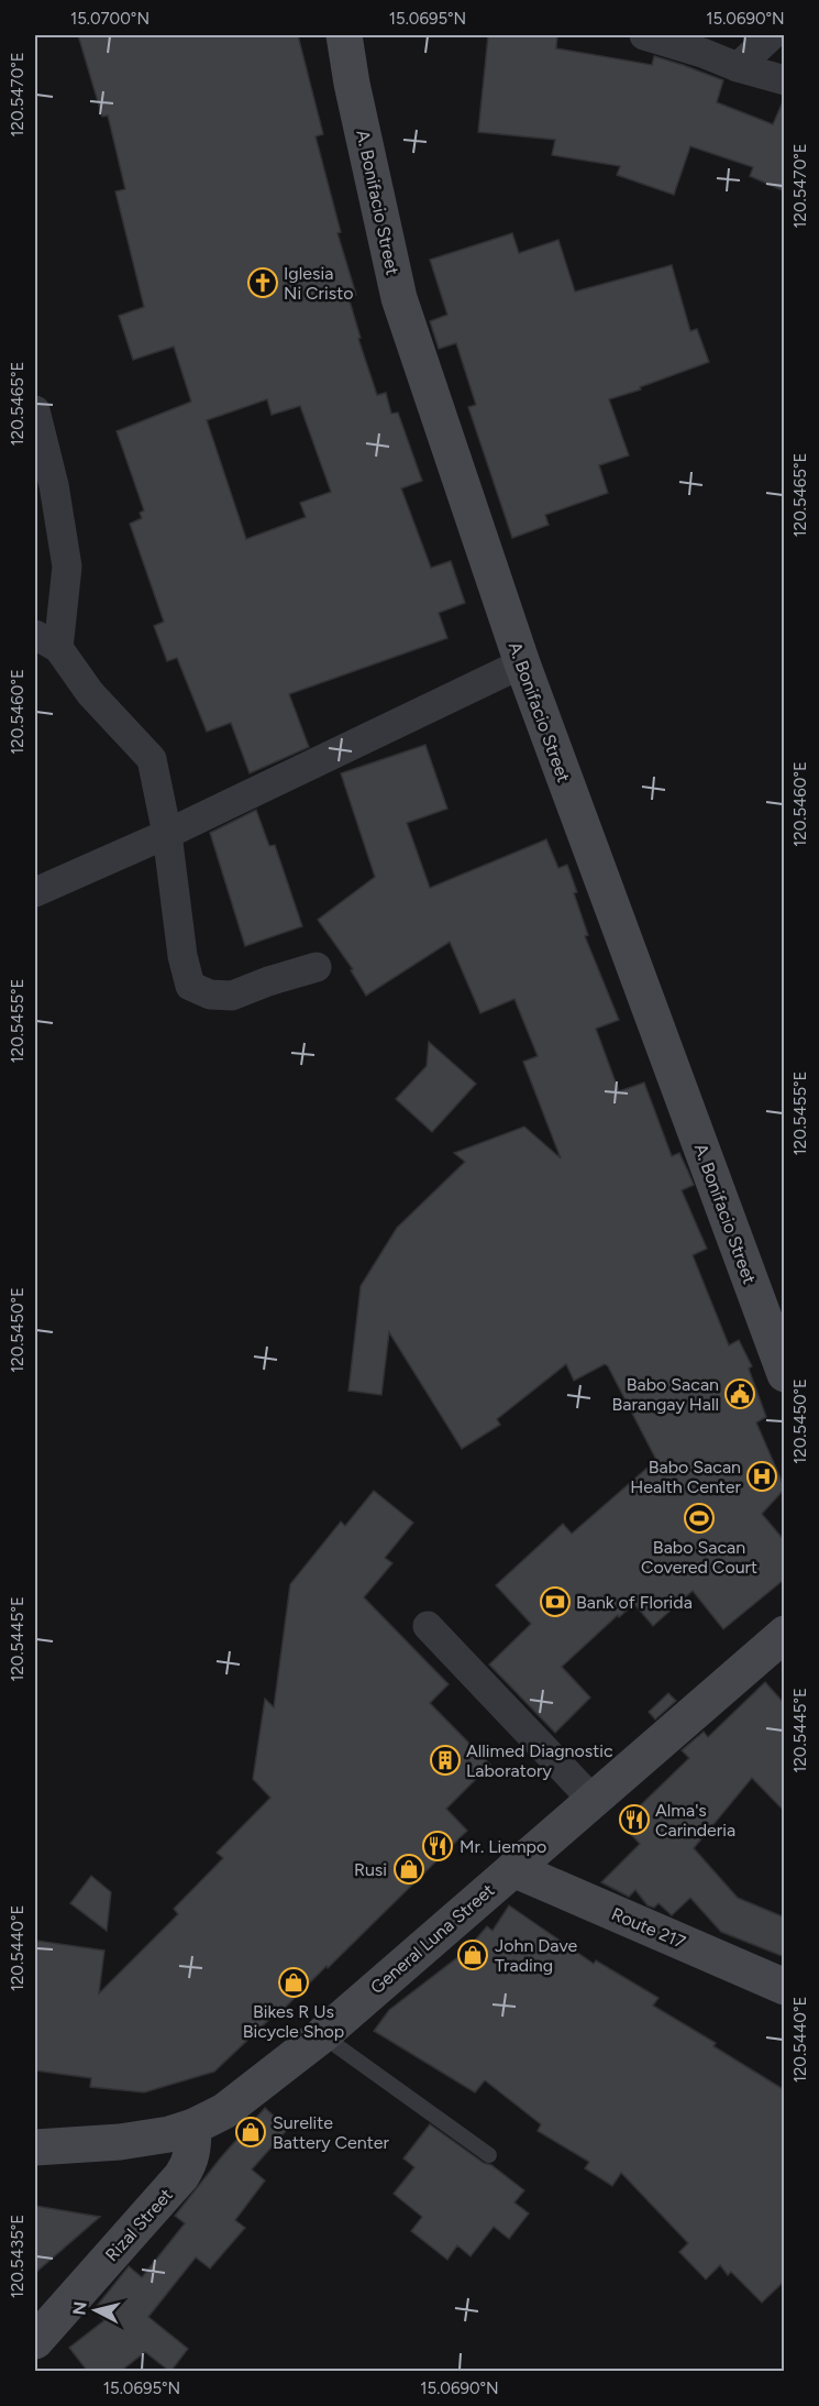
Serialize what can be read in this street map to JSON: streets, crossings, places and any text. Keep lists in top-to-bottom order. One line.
{"streets":{"main road":["A. Bonifacio Street","Route 217","General Luna Street","Rizal Street"]},"crossings":[["Route 217","General Luna Street"],["General Luna Street","Rizal Street"]],"places":{"church":["Iglesia Ni Cristo"],"public building":["Babo Sacan Barangay Hall"],"hospital":["Babo Sacan Health Center"],"sports":["Babo Sacan Covered Court"],"bank":["Bank of Florida"],"building":["Allimed Diagnostic Laboratory"],"restaurant":["Alma's Carinderia","Mr. Liempo"],"shop":["Rusi","John Dave Trading","Bikes R Us Bicycle Shop","Surelite Battery Center"]},"north":"left","coordinates":["15.0700°N","15.0695°N","15.0690°N","120.5470°E","120.5465°E","120.5460°E","120.5455°E","120.5450°E","120.5445°E","120.5440°E","120.5435°E"]}
